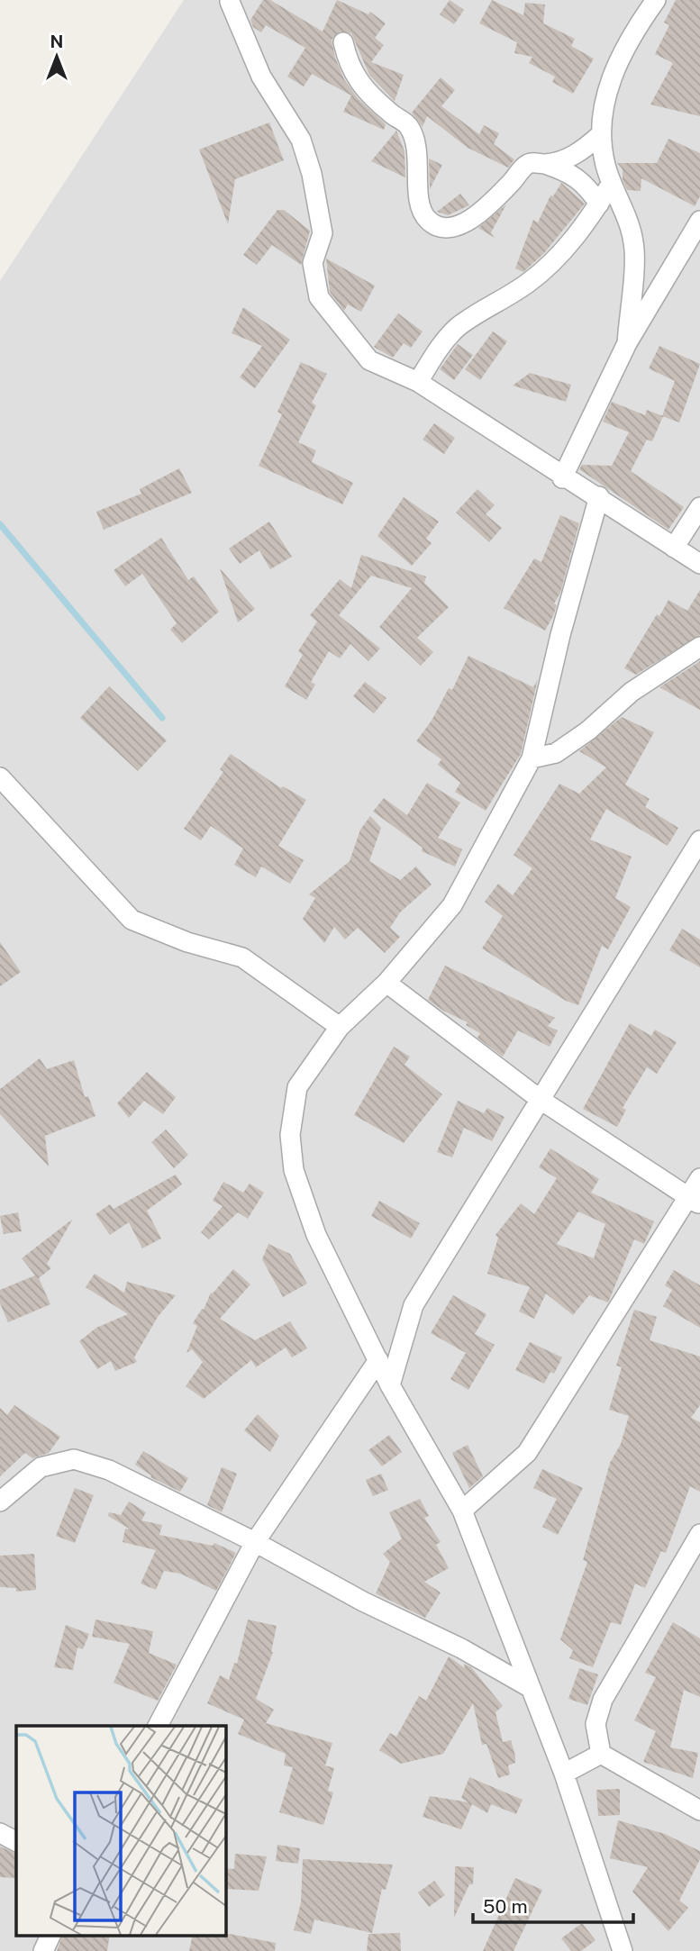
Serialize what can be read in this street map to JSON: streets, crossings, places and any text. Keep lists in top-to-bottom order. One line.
{"scale_bar":"50 m","north":"top"}
